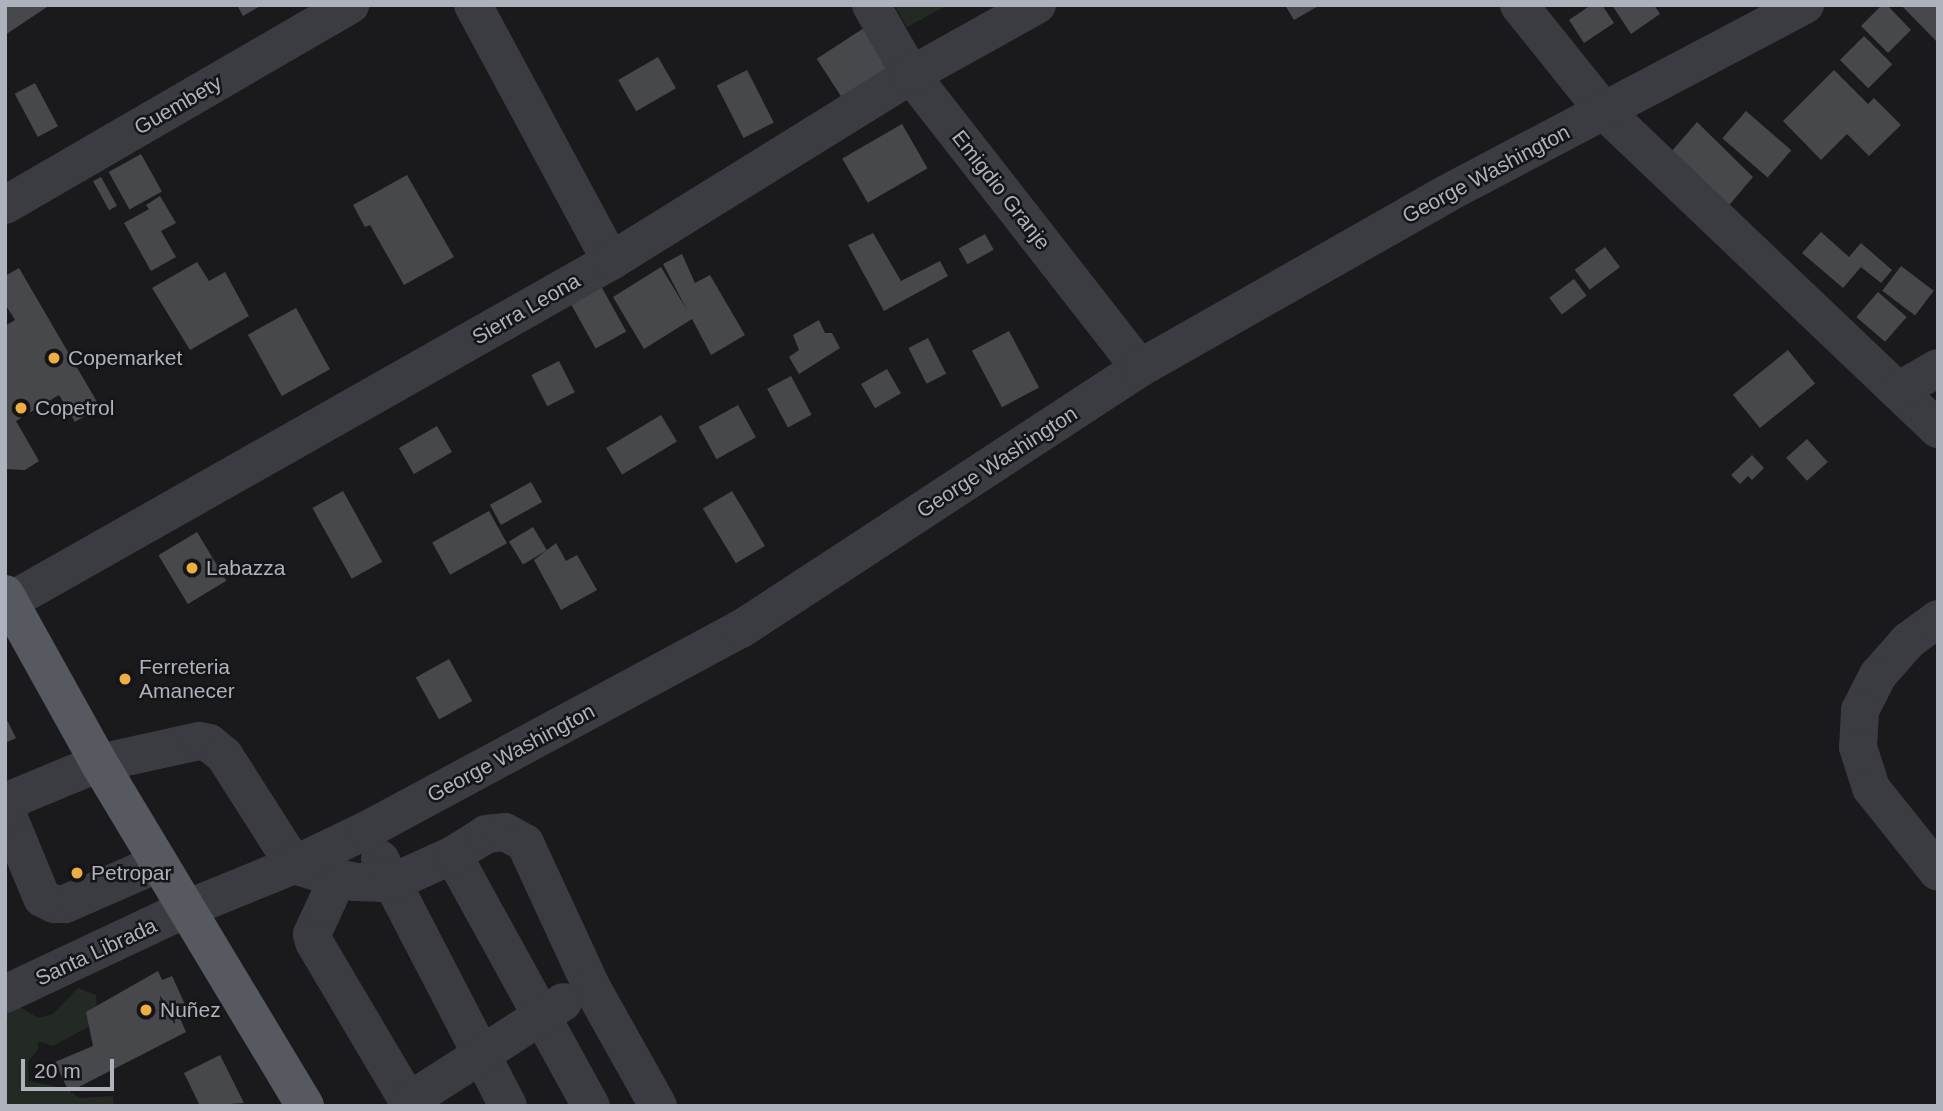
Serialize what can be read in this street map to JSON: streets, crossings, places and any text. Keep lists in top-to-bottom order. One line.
{"streets":{"street":["Guembety","George Washington","Emigdio Granje","Sierra Leona","Santa Librada"]},"crossings":[["George Washington","Emigdio Granje"],["George Washington","Santa Librada"],["Emigdio Granje","Sierra Leona"]],"places":["Copemarket","Copetrol","Labazza","Ferreteria Amanecer","Petropar","Nuñez"],"scale_bar":"20 m"}
